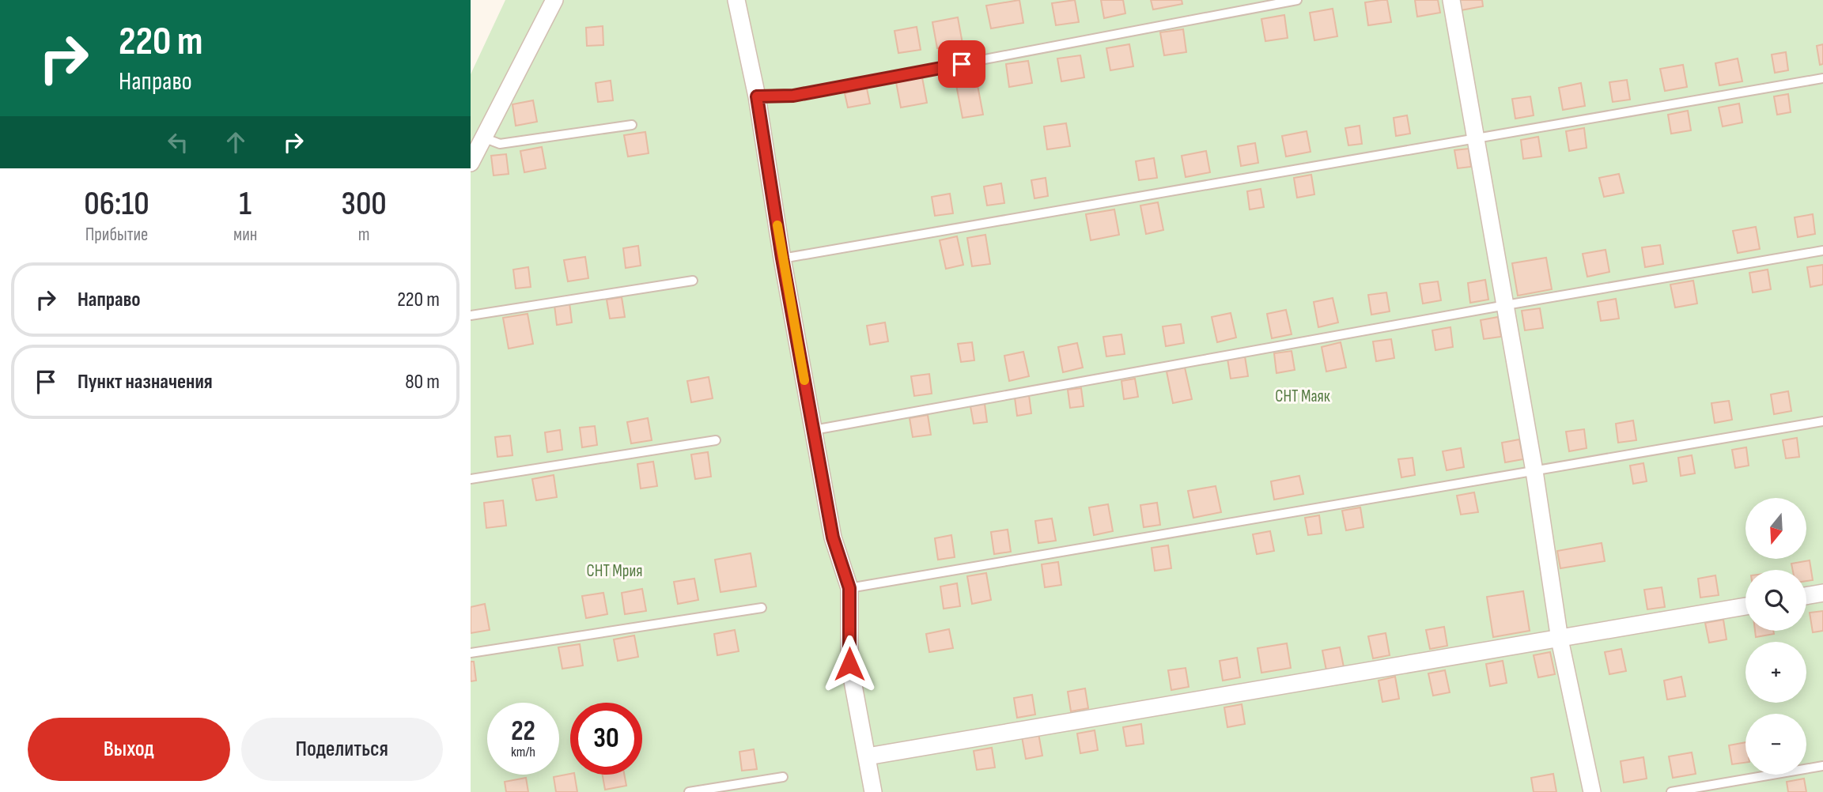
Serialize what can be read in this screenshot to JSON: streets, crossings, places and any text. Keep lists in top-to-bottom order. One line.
{"parks":["СНТ Маяк","СНТ Мрия"],"north":"bottom","page":{"turn":["220 m","Направо"],"eta":["06:10","Прибытие","1","мин","300","m"],"list":[{"name":"Направо","value":"220 m"},{"name":"Пункт назначения","value":"80 m"}],"map_buttons":["+","−"],"speed":"22 km/h","limit":"30","buttons":["Выход","Поделиться"]}}
